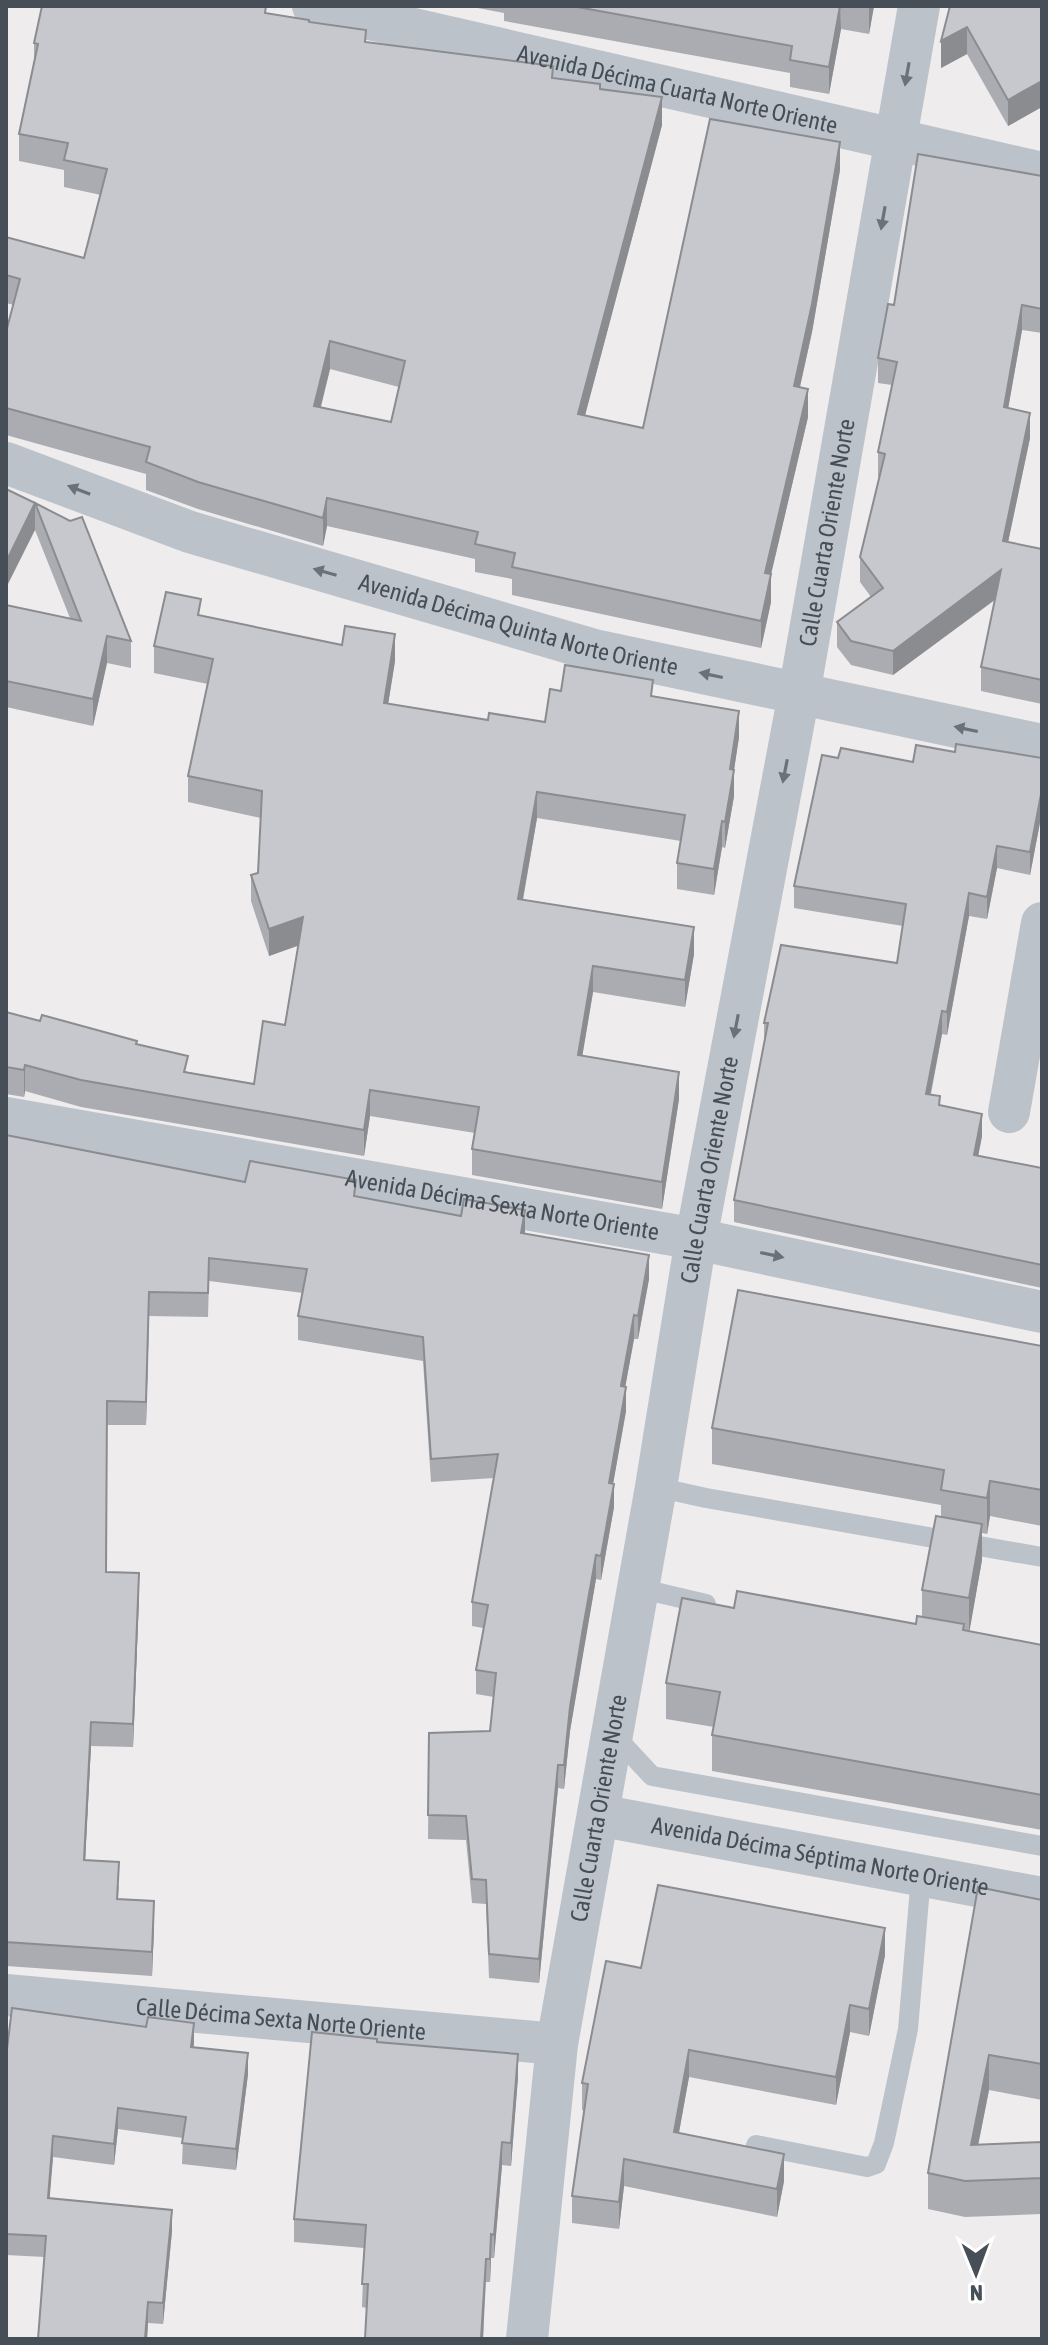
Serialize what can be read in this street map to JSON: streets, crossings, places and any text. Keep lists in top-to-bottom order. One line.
{"streets":{"street":["Avenida Décima Cuarta Norte Oriente","Calle Cuarta Oriente Norte","Avenida Décima Quinta Norte Oriente","Avenida Décima Sexta Norte Oriente","Avenida Décima Séptima Norte Oriente","Calle Décima Sexta Norte Oriente"]},"crossings":[["Avenida Décima Cuarta Norte Oriente","Calle Cuarta Oriente Norte"],["Calle Cuarta Oriente Norte","Avenida Décima Quinta Norte Oriente"],["Calle Cuarta Oriente Norte","Avenida Décima Sexta Norte Oriente"],["Calle Cuarta Oriente Norte","Avenida Décima Séptima Norte Oriente"],["Calle Cuarta Oriente Norte","Calle Décima Sexta Norte Oriente"]],"one_way":["Calle Cuarta Oriente Norte","Avenida Décima Quinta Norte Oriente"],"north":"bottom"}
